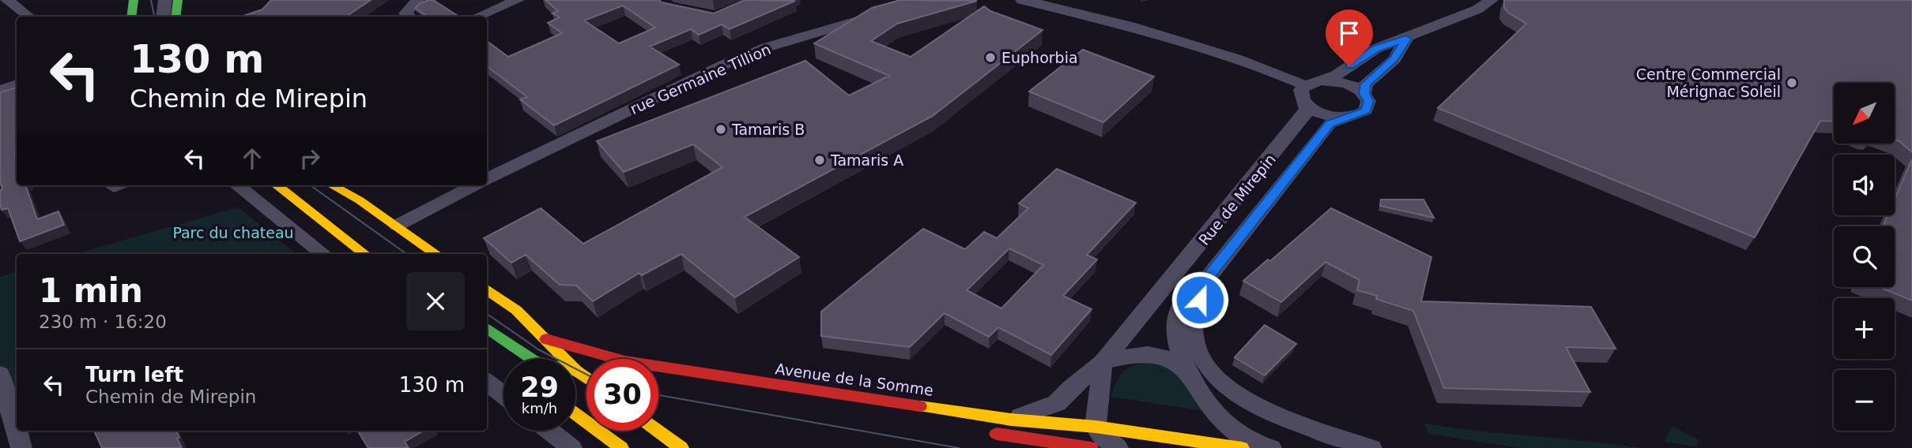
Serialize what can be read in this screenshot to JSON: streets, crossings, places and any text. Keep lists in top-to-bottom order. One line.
{"streets":{"main road":["Avenue de la Somme"],"street":["rue Germaine Tillion","Rue de Mirepin"]},"crossings":[["Rue de Mirepin","Avenue de la Somme"]],"parks":["Parc du chateau"],"places":["Euphorbia","Centre Commercial Mérignac Soleil","Tamaris B","Tamaris A"],"north":"bottom left","page":{"turn":["130 m","Chemin de Mirepin"],"map_buttons":["+","−"],"heading":["1 min","230 m · 16:20"],"list":[{"name":"Turn left","note":"Chemin de Mirepin","value":"130 m"}],"speed":"29 km/h","limit":"30"}}
